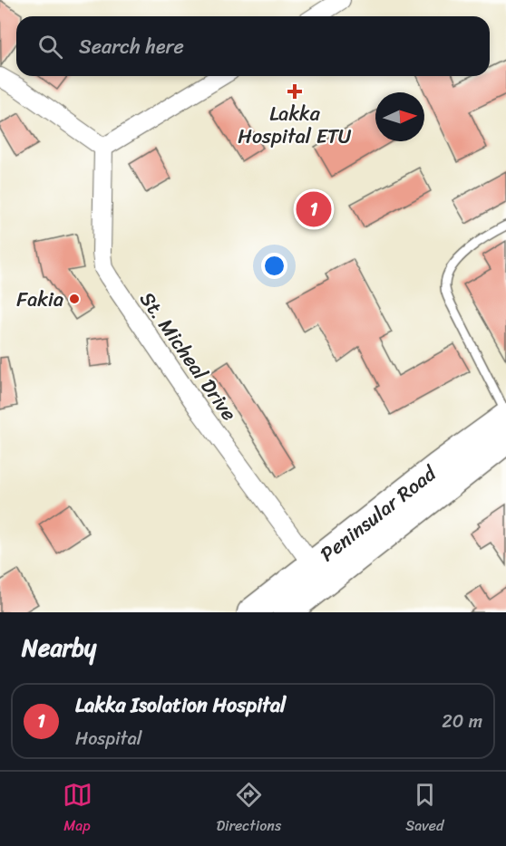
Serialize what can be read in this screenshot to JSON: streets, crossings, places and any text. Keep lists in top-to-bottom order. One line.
{"streets":{"main road":["Peninsular Road"],"street":["St. Micheal Drive"]},"crossings":[["St. Micheal Drive","Peninsular Road"]],"places":{"health":["Lakka Hospital ETU"],"other":["Fakia"]},"north":"right","page":{"search":"Search here","pins":"1","heading":"Nearby","list":[{"mark":"1","name":"Lakka Isolation Hospital","note":"Hospital","value":"20 m"}],"nav":["Map","Directions","Saved"]}}
